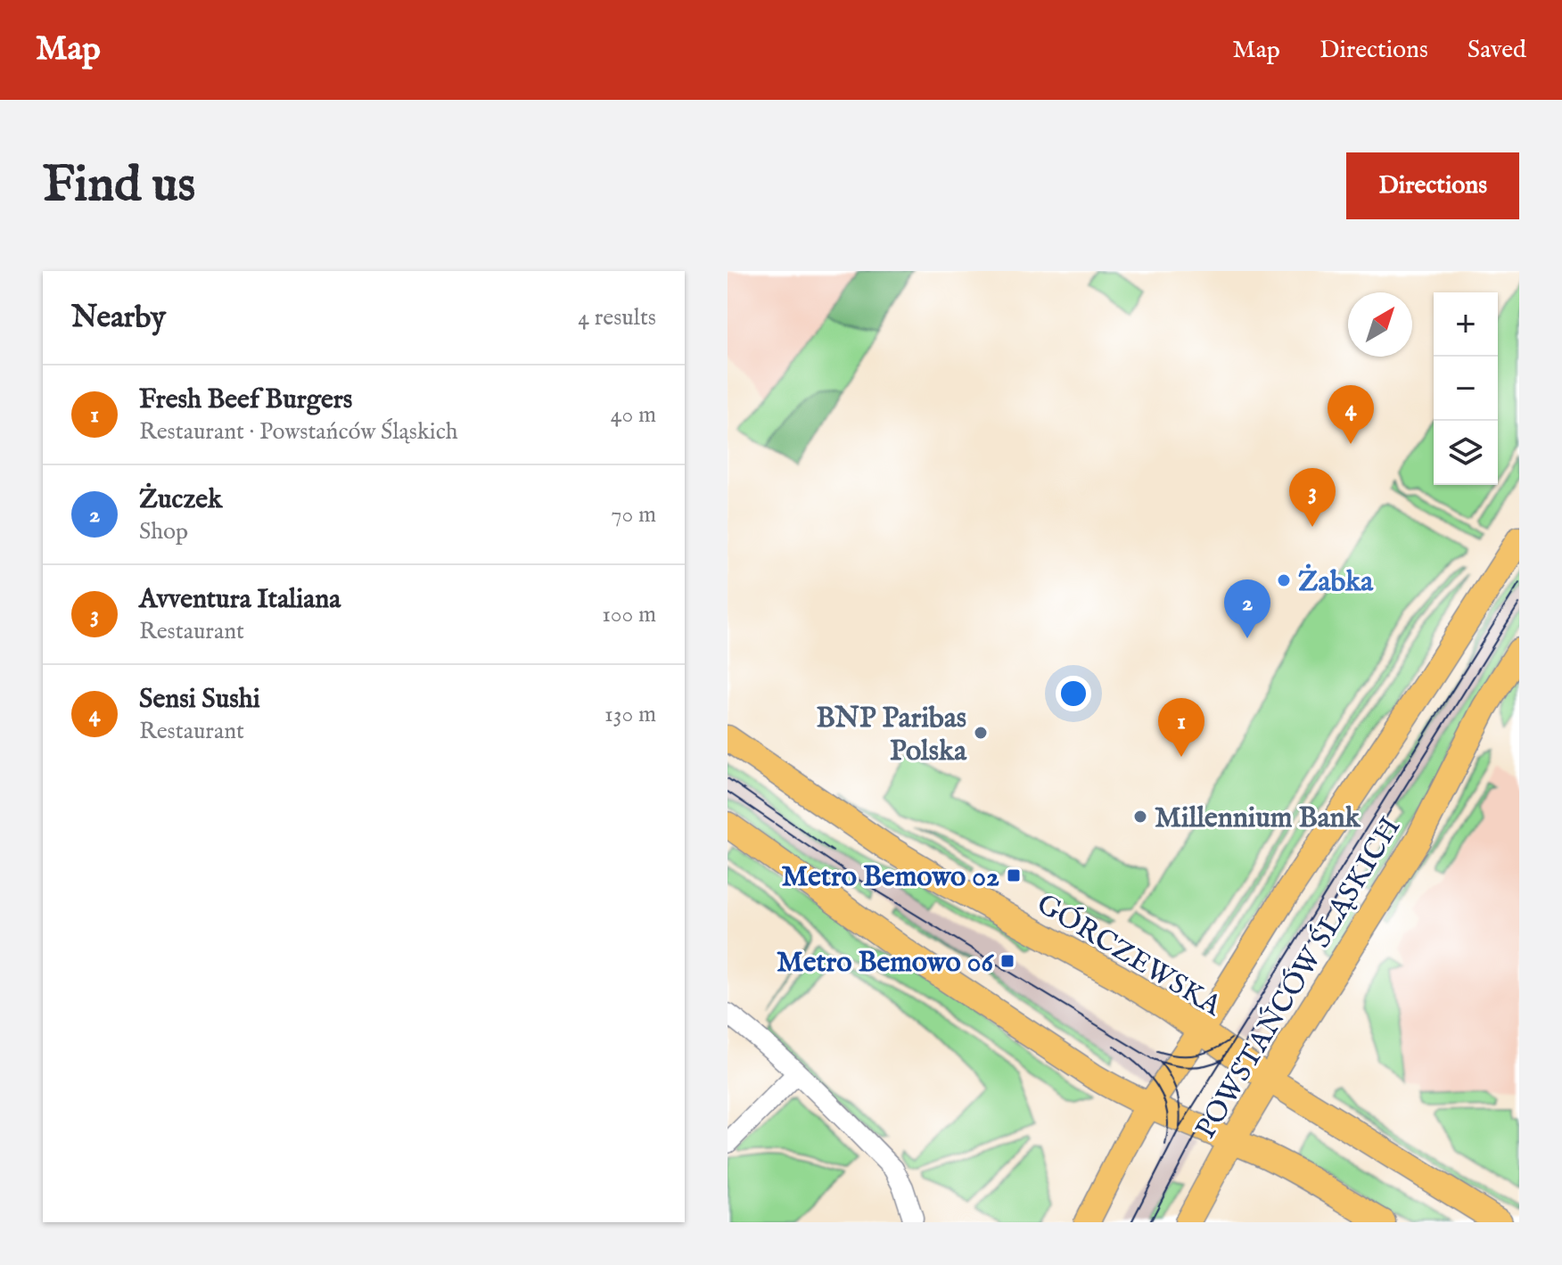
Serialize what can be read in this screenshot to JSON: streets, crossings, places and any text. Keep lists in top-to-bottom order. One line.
{"streets":{"main road":["GÓRCZEWSKA","POWSTAŃCÓW ŚLĄSKICH"]},"crossings":[["GÓRCZEWSKA","POWSTAŃCÓW ŚLĄSKICH"]],"places":{"other":["Żabka","BNP Paribas Polska","Millennium Bank"],"transit":["Metro Bemowo 02","Metro Bemowo 06"]},"north":"top right","page":{"header":"Map","nav":["Map","Directions","Saved"],"buttons":"Directions","title":"Find us","heading":["Nearby","4 results"],"map_buttons":["+","−"],"list":[{"mark":"1","name":"Fresh Beef Burgers","note":"Restaurant · Powstańców Śląskich","value":"40 m"},{"mark":"2","name":"Żuczek","note":"Shop","value":"70 m"},{"mark":"3","name":"Avventura Italiana","note":"Restaurant","value":"100 m"},{"mark":"4","name":"Sensi Sushi","note":"Restaurant","value":"130 m"}],"pins":["4","3","2","1"]}}
